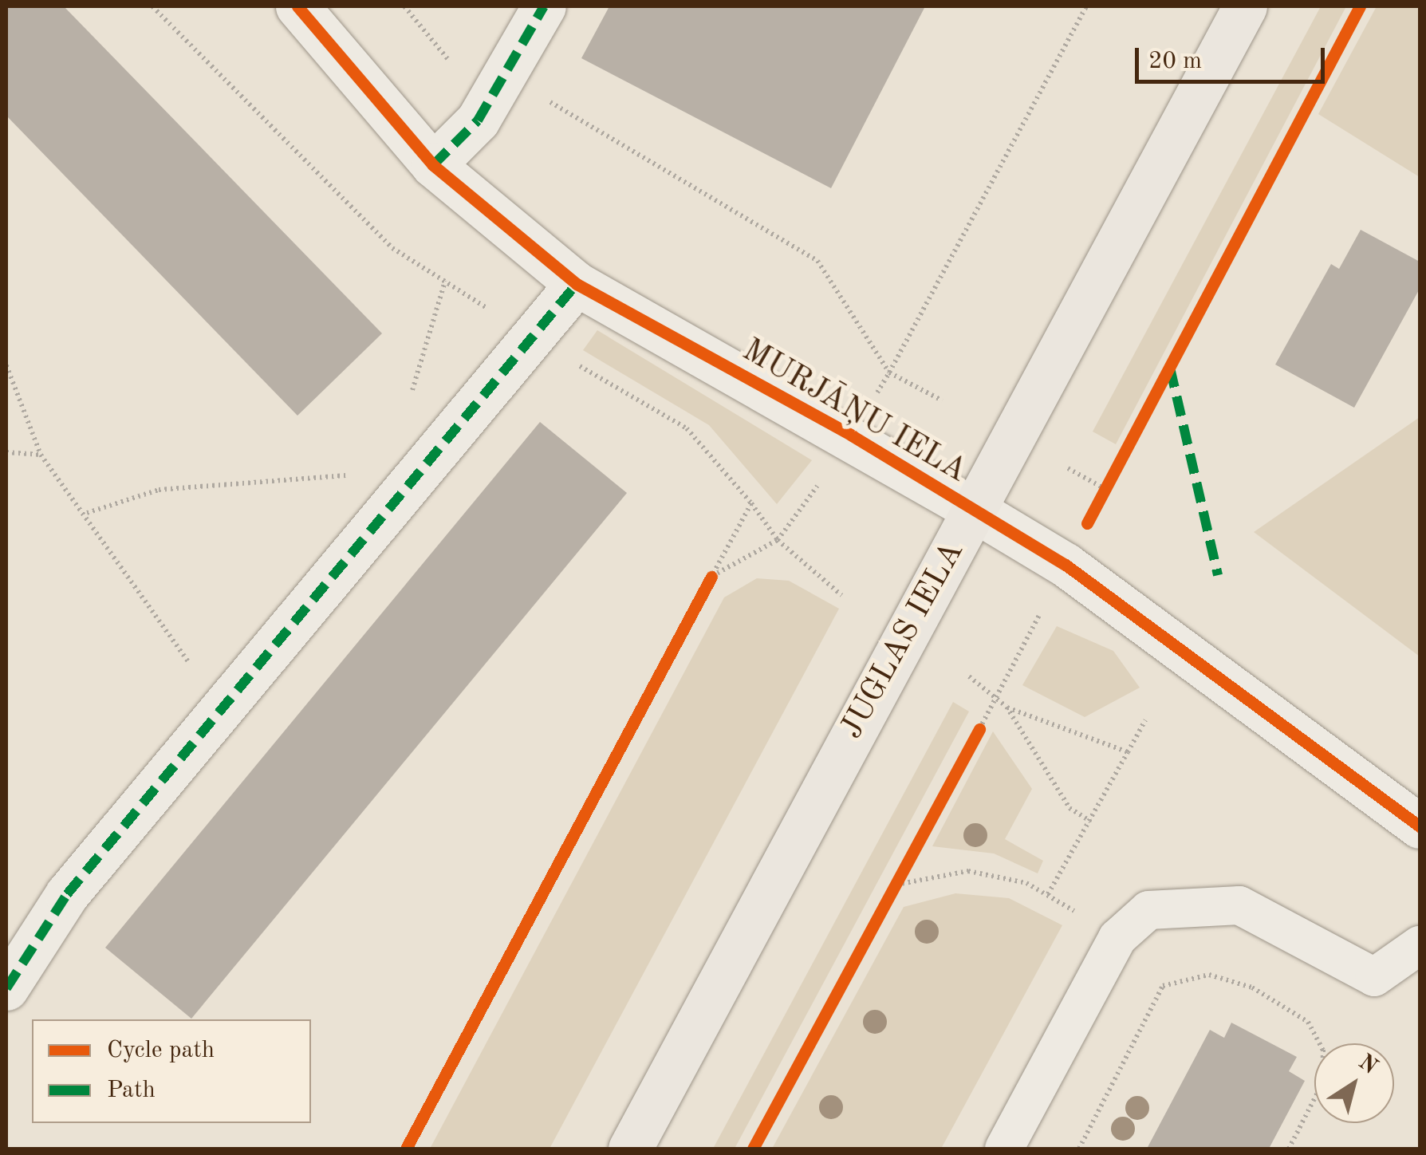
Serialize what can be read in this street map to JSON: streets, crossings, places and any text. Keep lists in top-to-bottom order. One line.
{"streets":{"main road":["JUGLAS IELA"],"street":["MURJĀŅU IELA"]},"crossings":[["MURJĀŅU IELA","JUGLAS IELA"]],"legend":["Cycle path","Path"],"scale_bar":"20 m","north":"top right"}
